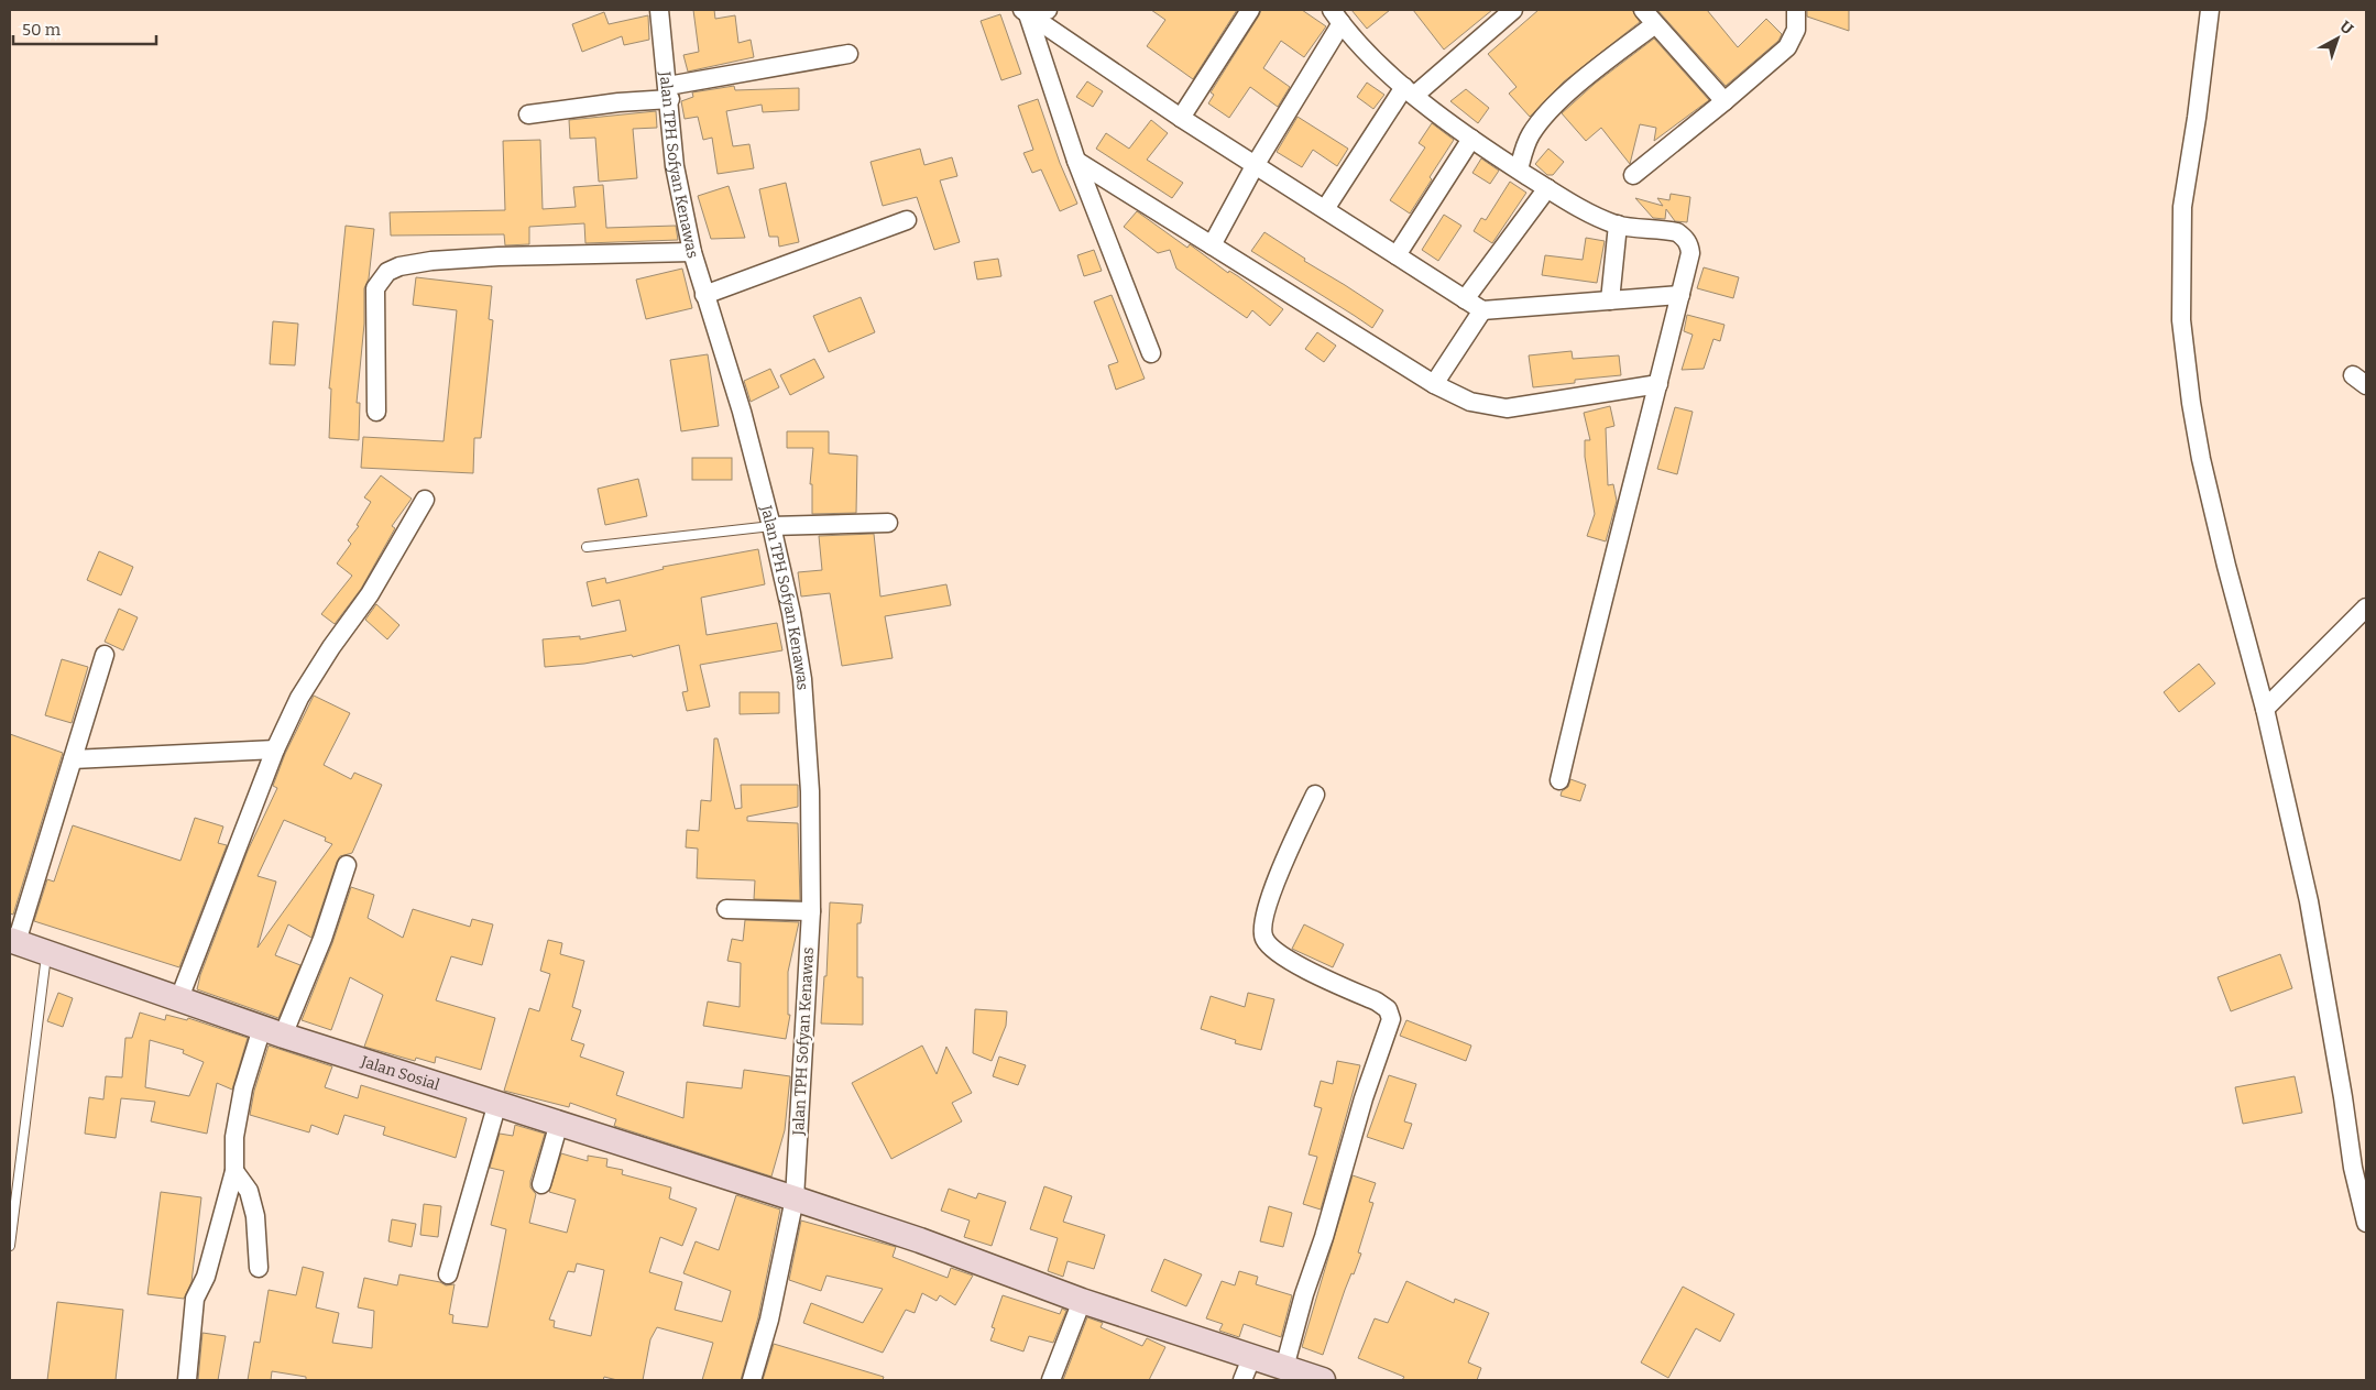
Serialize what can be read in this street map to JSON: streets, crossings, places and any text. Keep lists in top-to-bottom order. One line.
{"streets":{"street":["Jalan TPH Sofyan Kenawas","Jalan Sosial"]},"crossings":[["Jalan TPH Sofyan Kenawas","Jalan Sosial"]],"scale_bar":"50 m","north":"top right"}
